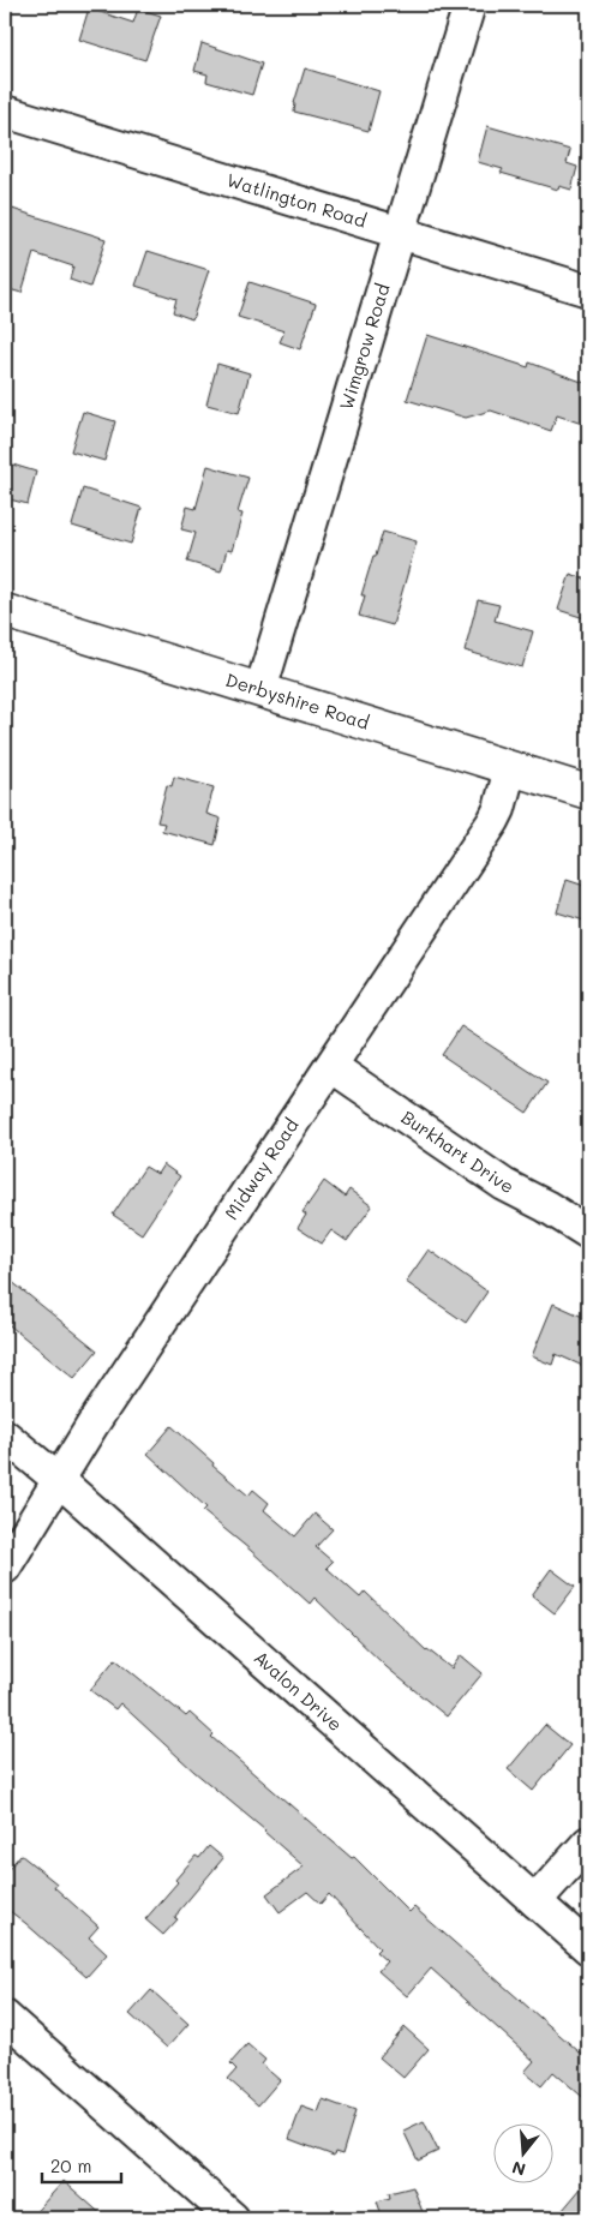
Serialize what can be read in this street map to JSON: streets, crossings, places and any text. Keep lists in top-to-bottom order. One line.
{"streets":{"street":["Watlington Road","Wimgrow Road","Derbyshire Road","Burkhart Drive","Midway Road","Avalon Drive"]},"crossings":[["Watlington Road","Wimgrow Road"],["Wimgrow Road","Derbyshire Road"],["Derbyshire Road","Midway Road"],["Burkhart Drive","Midway Road"],["Midway Road","Avalon Drive"]],"scale_bar":"20 m","north":"bottom"}
